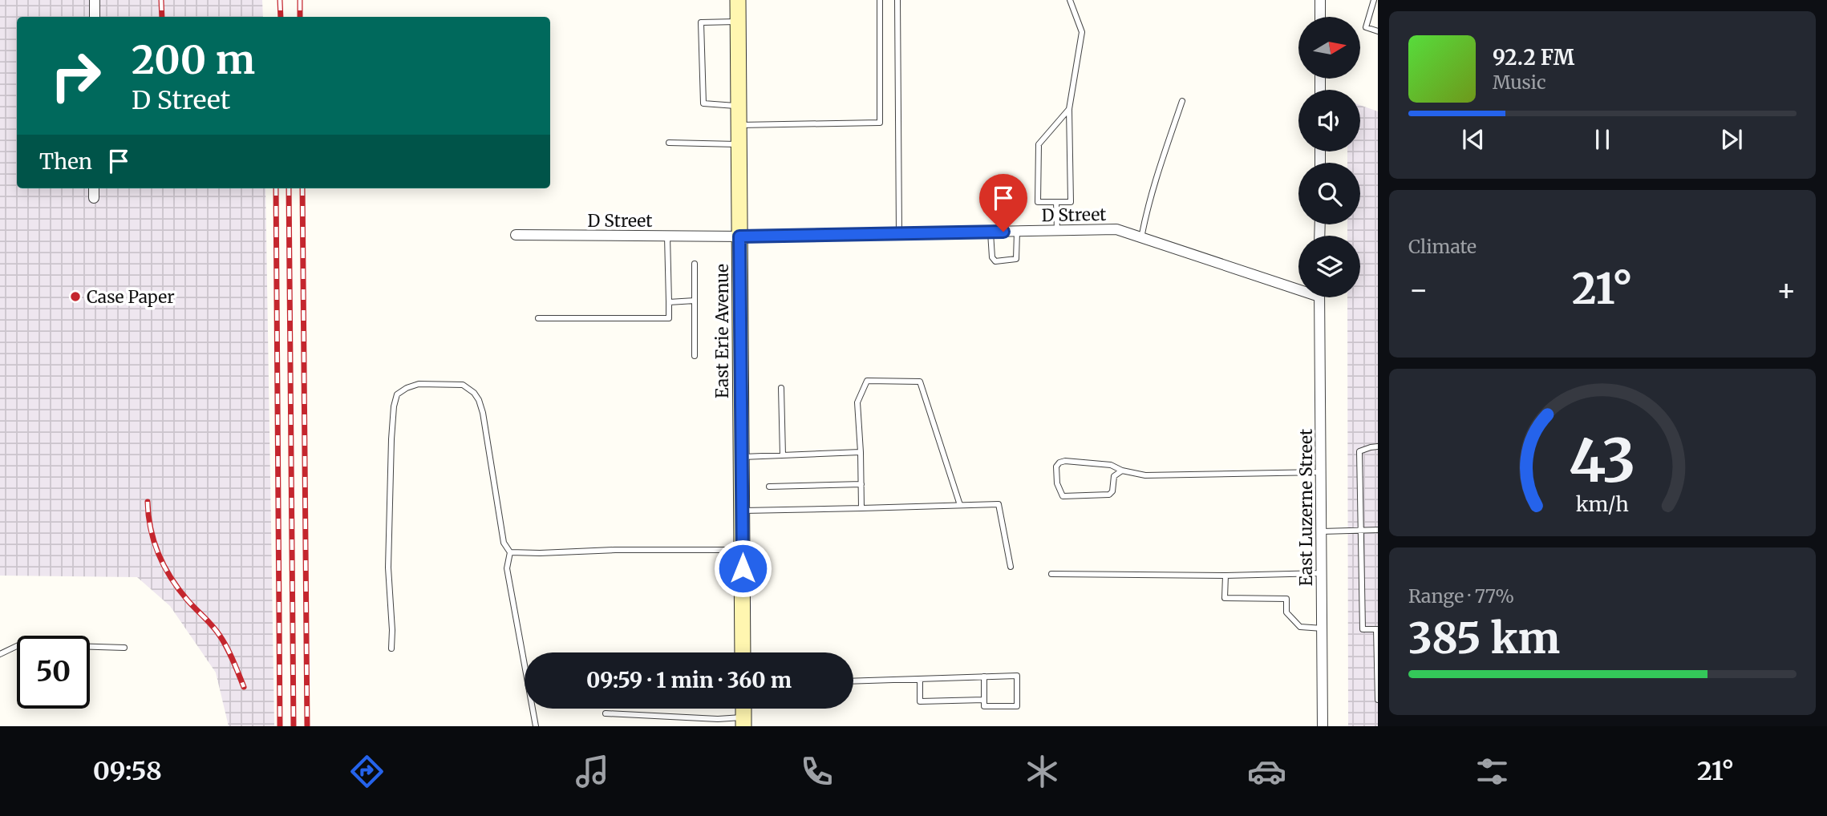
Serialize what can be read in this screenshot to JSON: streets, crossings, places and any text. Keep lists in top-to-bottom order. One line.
{"streets":{"main road":["East Erie Avenue"],"street":["D Street","East Luzerne Street"]},"crossings":[["D Street","East Erie Avenue"]],"places":["Case Paper"],"north":"right","page":{"turn":["200 m","D Street"],"song":["92.2 FM","Music"],"then":"Then","tile":["Climate",["Range · 77%","385 km"]],"heat":["−","21°","+"],"limit":"50","trip":"09:59 · 1 min · 360 m","tabs":["09:58","21°"],"gauge":["43","km/h"]}}
